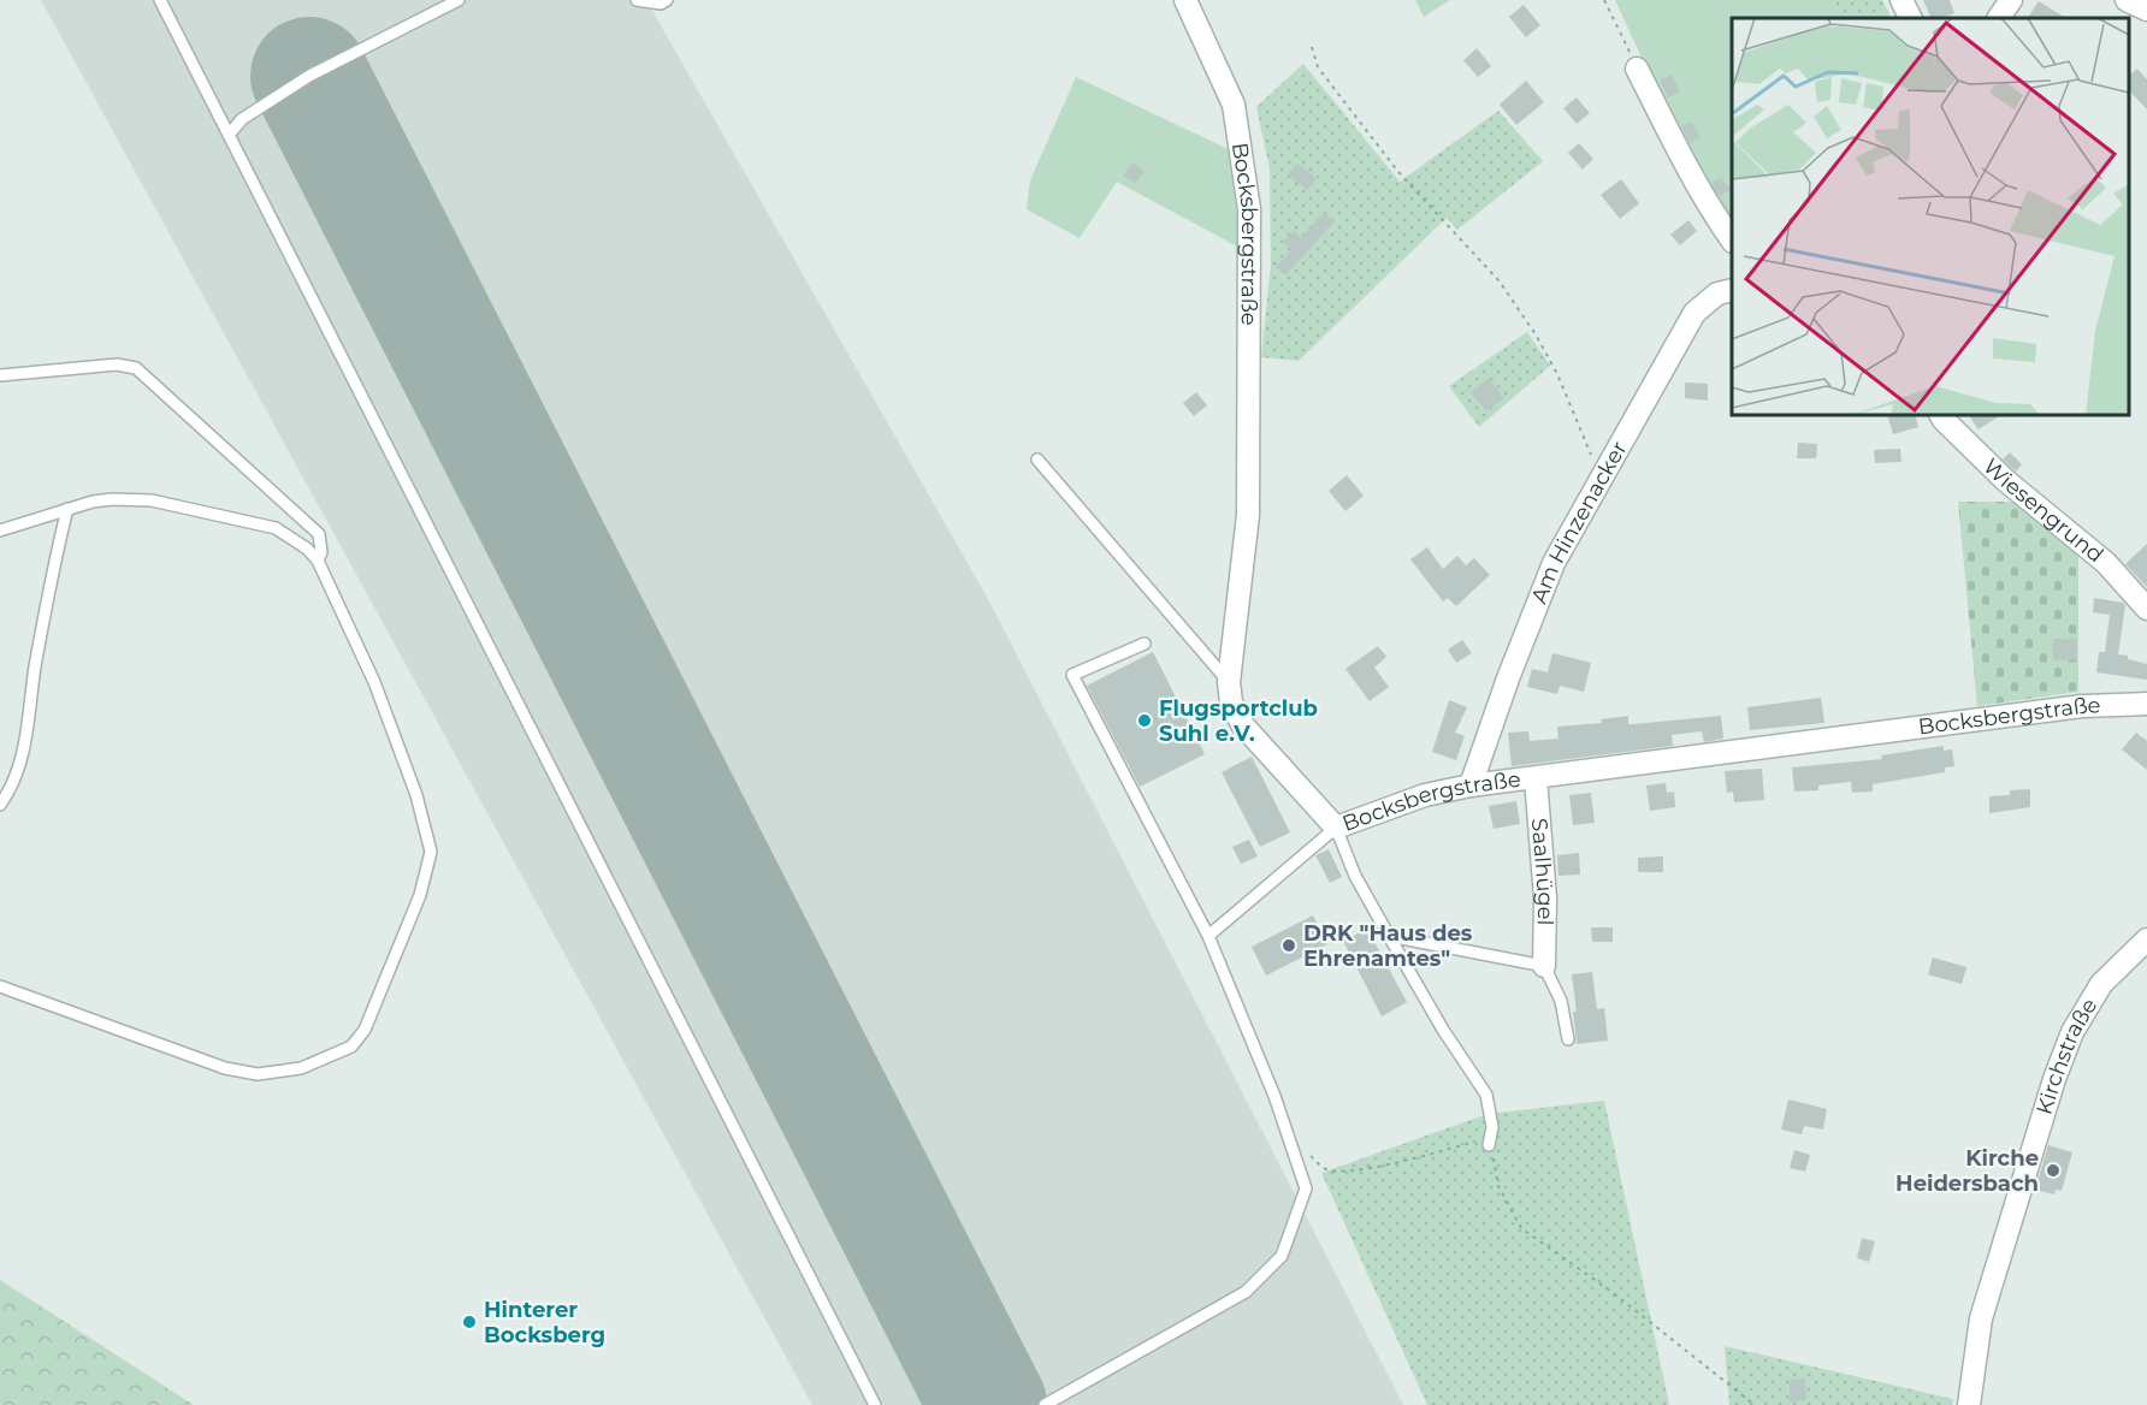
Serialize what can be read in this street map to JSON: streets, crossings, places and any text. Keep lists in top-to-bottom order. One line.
{"streets":{"street":["Bocksbergstraße","Wiesengrund","Am Hinzenacker","Saalhügel","Kirchstraße"]},"crossings":[["Bocksbergstraße","Am Hinzenacker"],["Bocksbergstraße","Saalhügel"]],"places":["Flugsportclub Suhl e.V.","DRK \"Haus des Ehrenamtes\"","Kirche Heidersbach","Hinterer Bocksberg"]}
